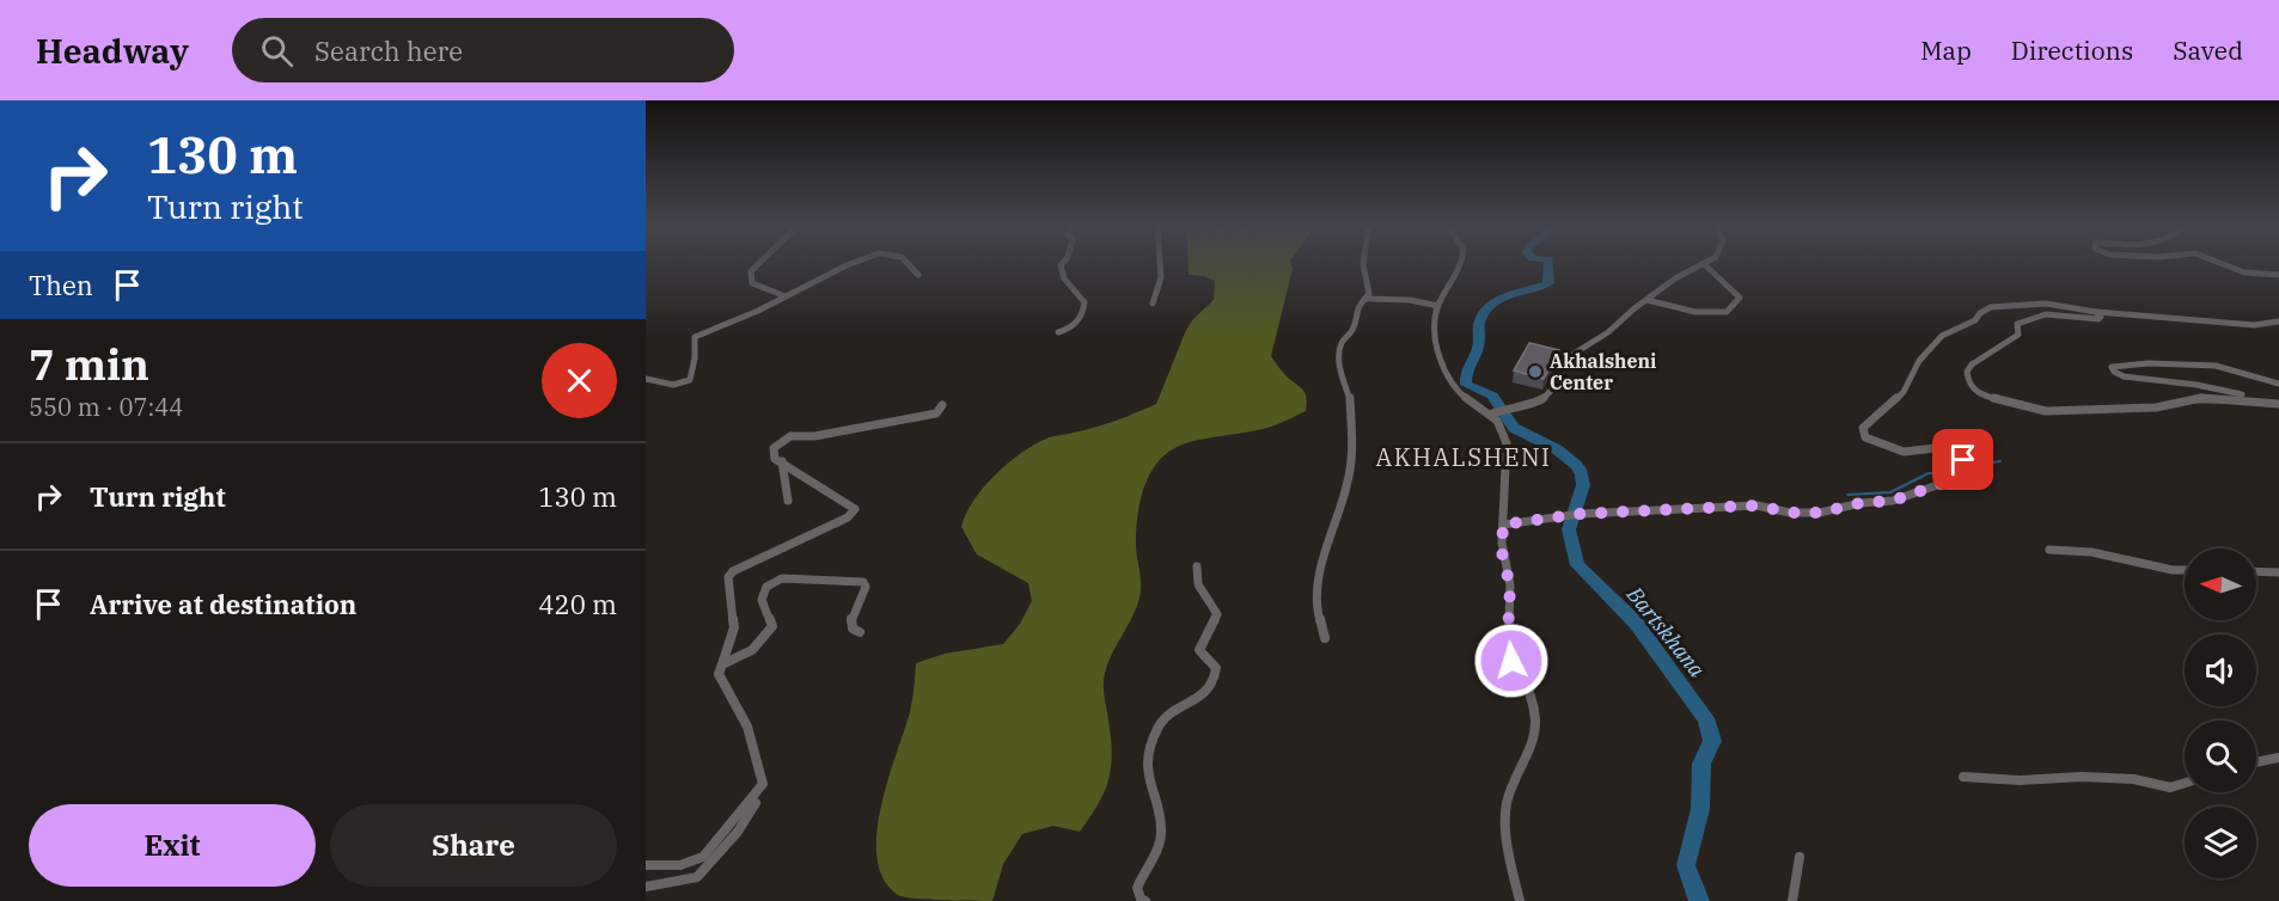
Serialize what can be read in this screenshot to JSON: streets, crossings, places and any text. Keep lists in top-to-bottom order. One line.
{"districts":["AKHALSHENI"],"water":["Bartskhana"],"places":["Akhalsheni Center"],"north":"left","page":{"header":"Headway","search":"Search here","nav":["Map","Directions","Saved"],"turn":["130 m","Turn right"],"then":"Then","heading":["7 min","550 m · 07:44"],"list":[{"name":"Turn right","value":"130 m"},{"name":"Arrive at destination","value":"420 m"}],"buttons":["Exit","Share"]}}
